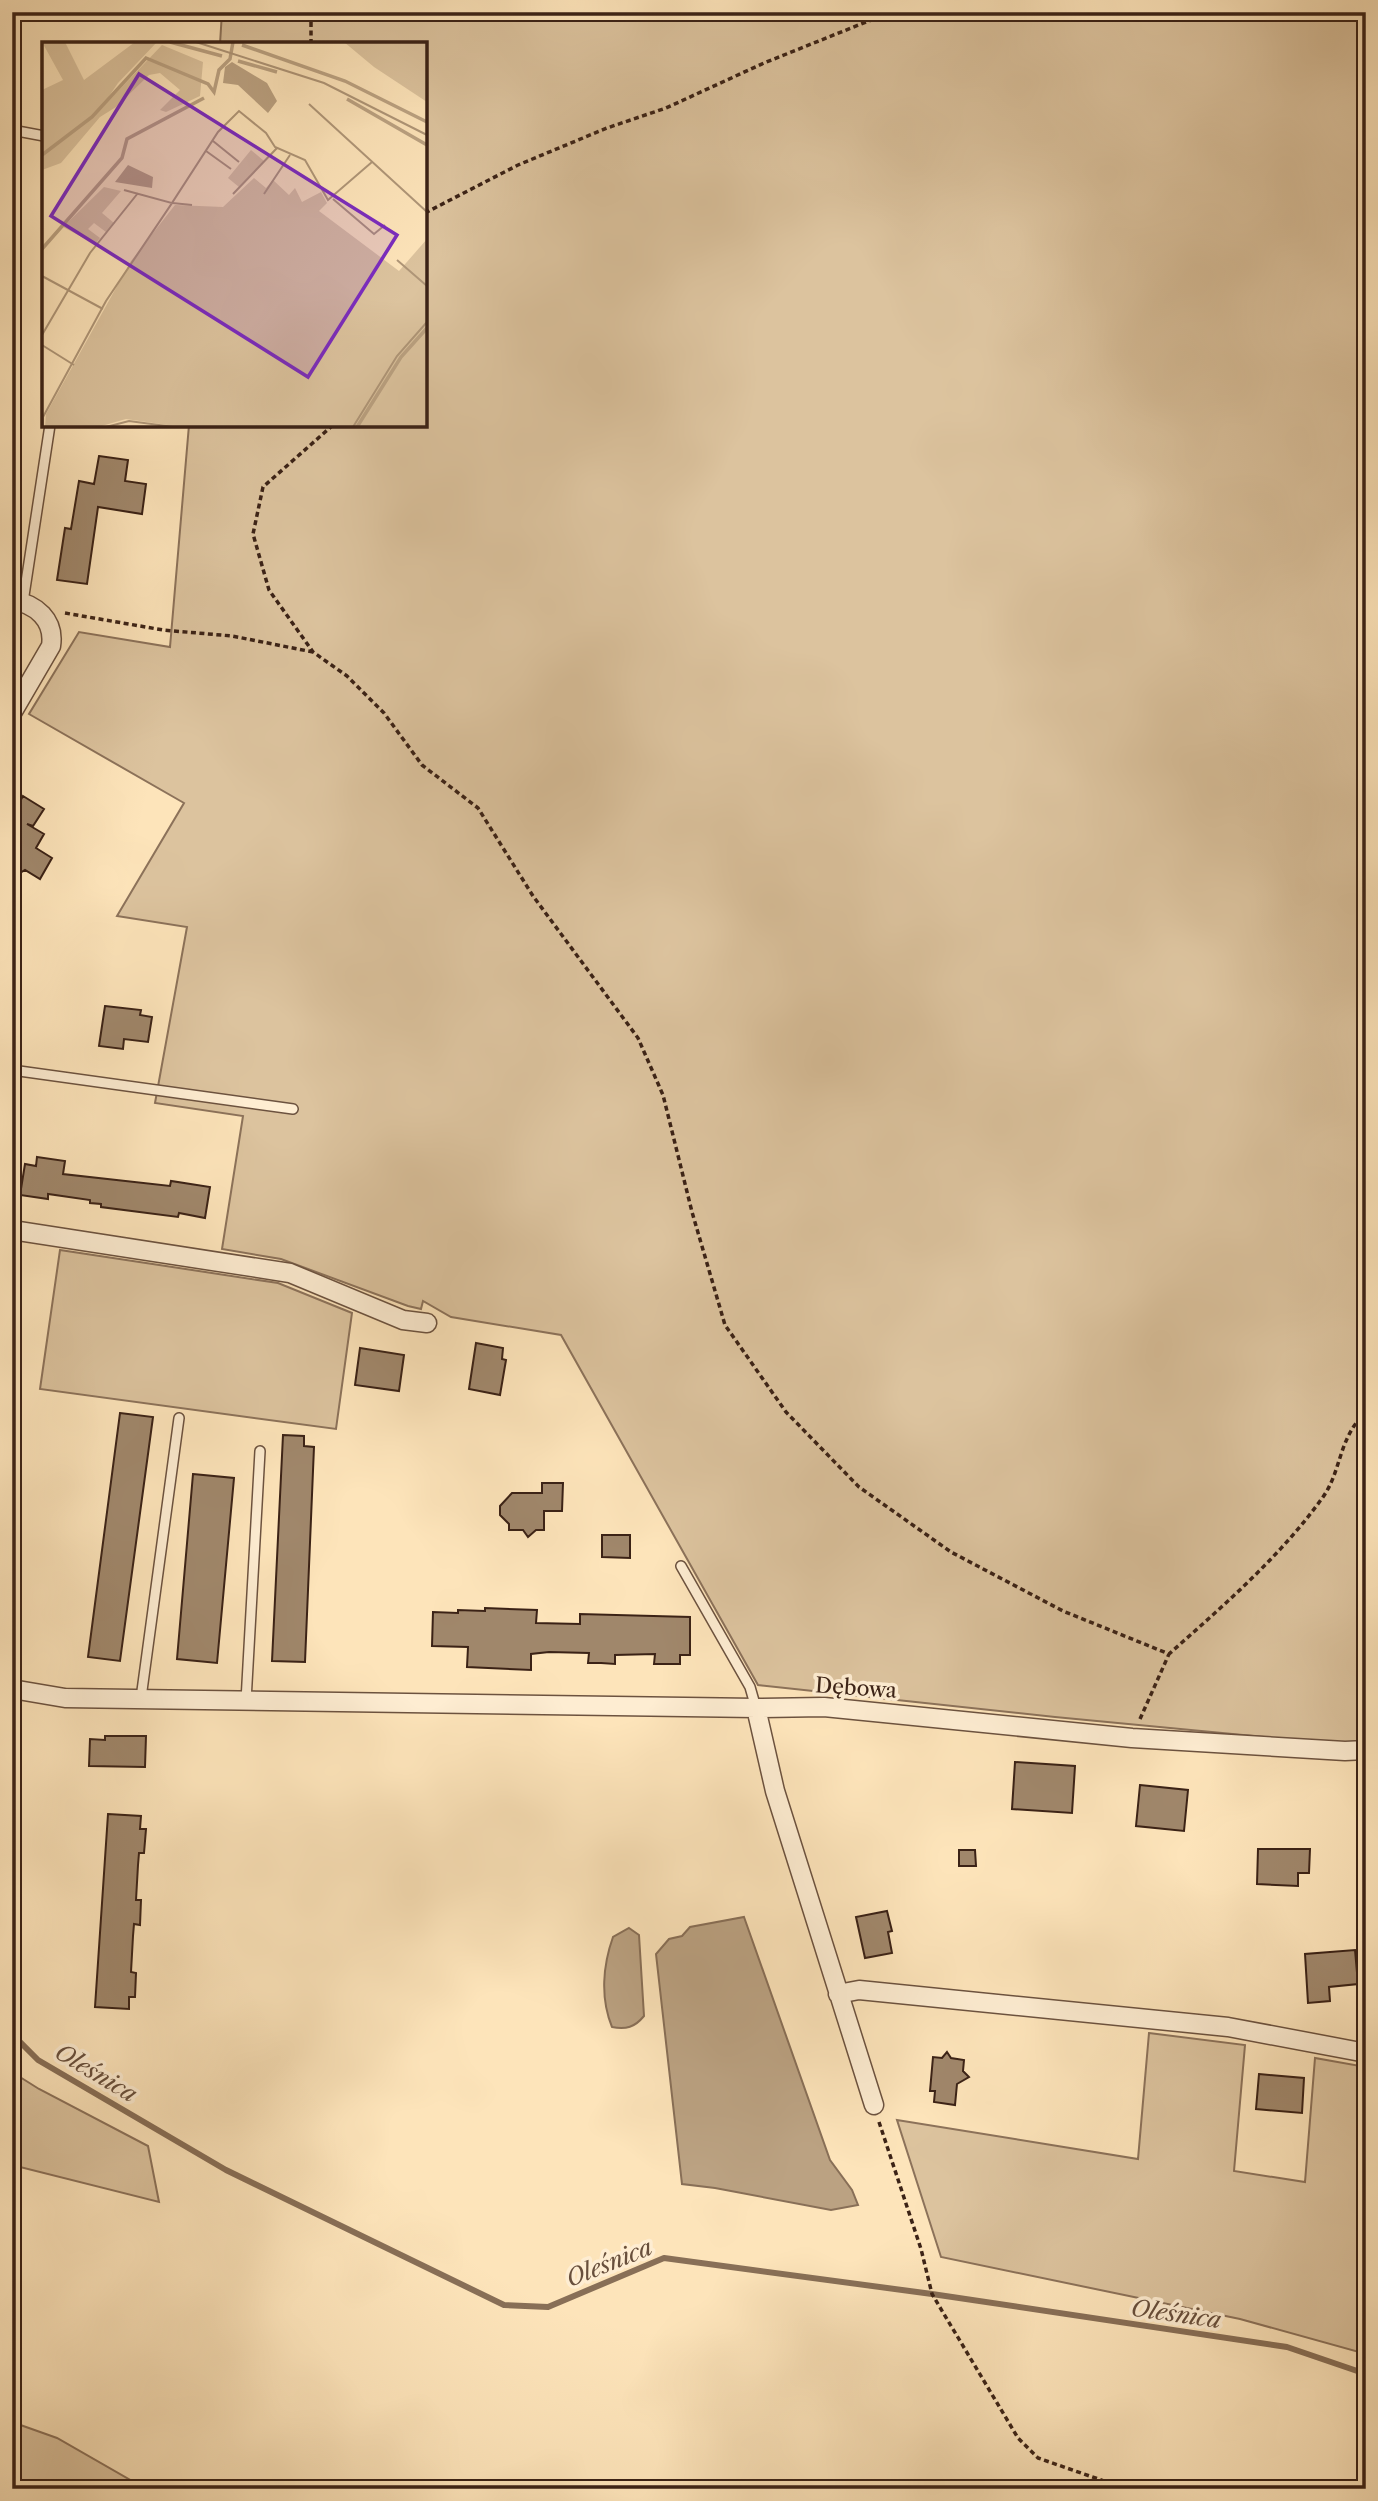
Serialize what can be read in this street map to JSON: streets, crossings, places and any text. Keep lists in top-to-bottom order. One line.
{"streets":{"street":["Dębowa"]},"water":["Oleśnica"]}
